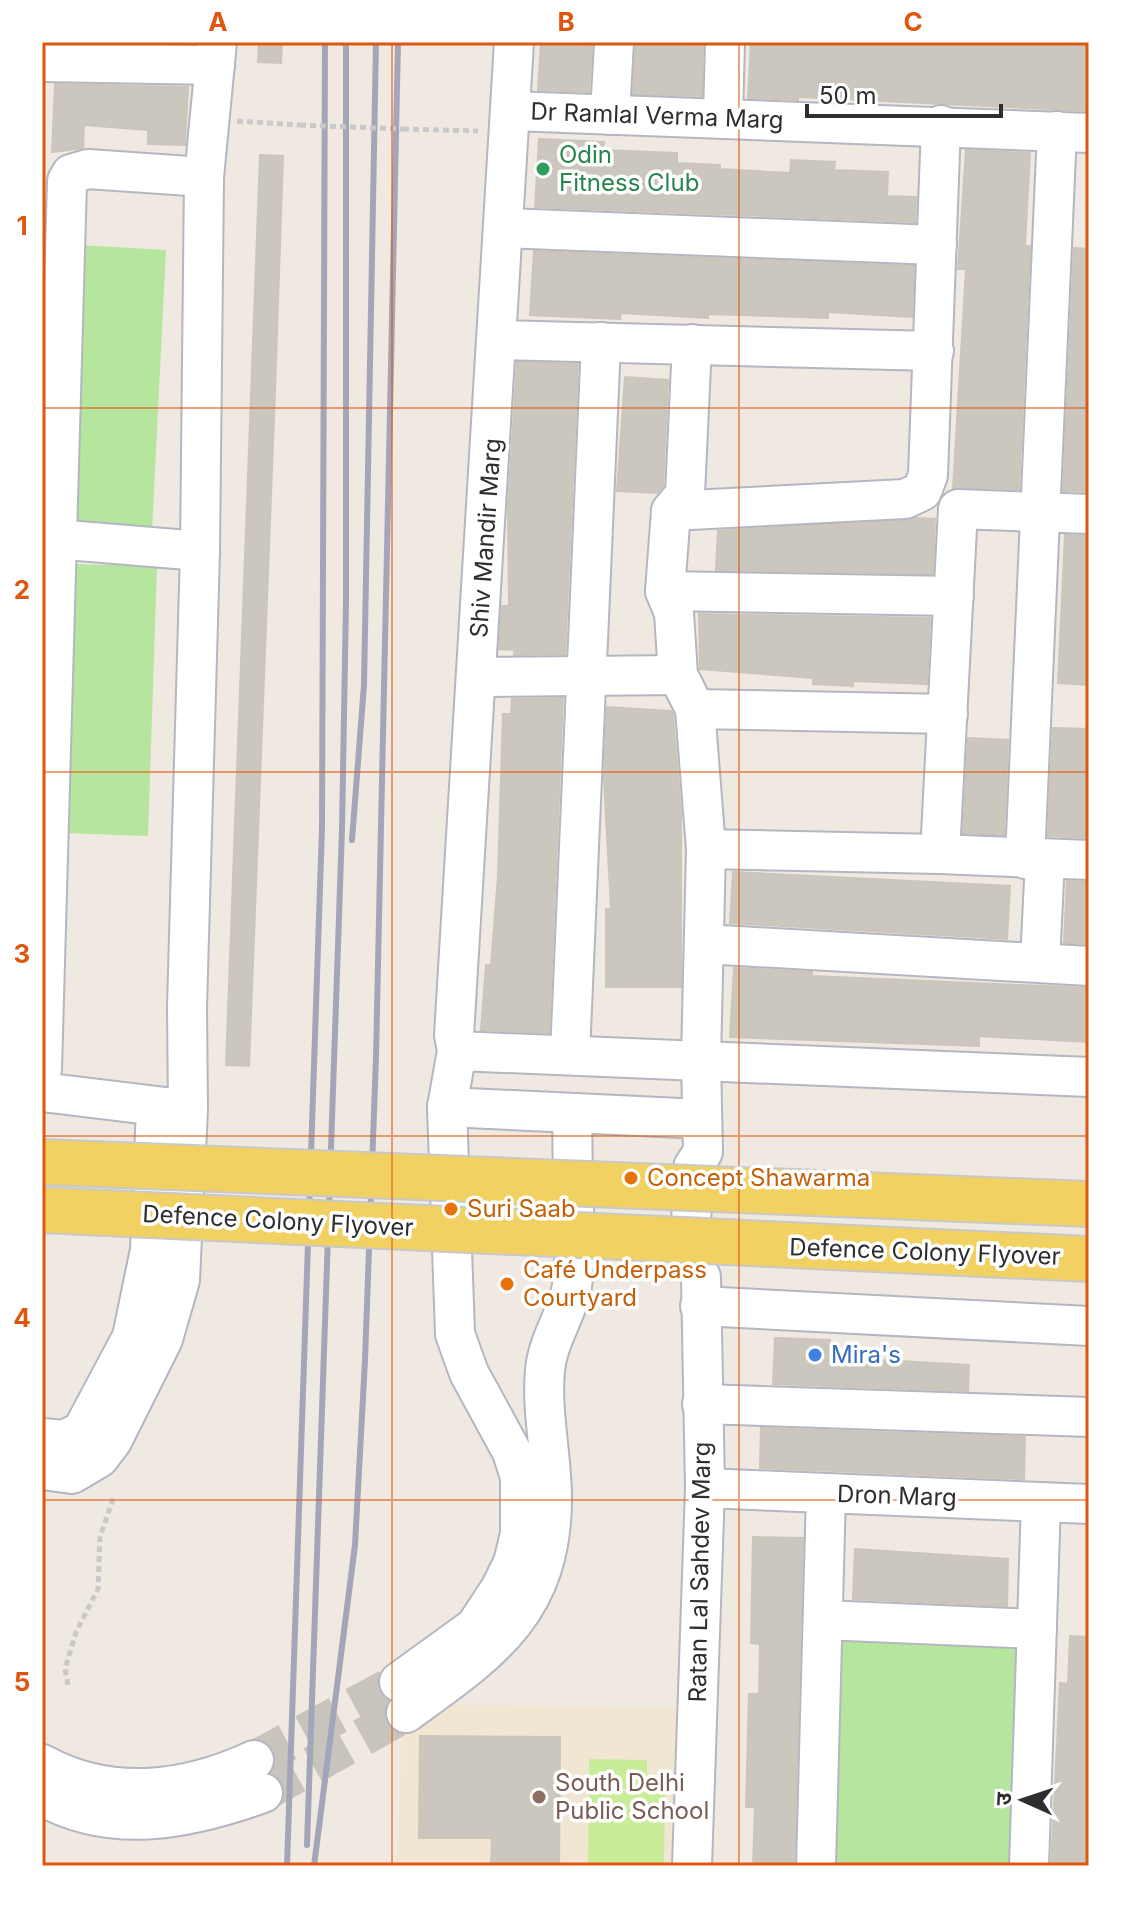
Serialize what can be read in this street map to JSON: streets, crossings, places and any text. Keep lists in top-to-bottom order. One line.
{"streets":{"main road":["Defence Colony Flyover"],"street":["Dr Ramlal Verma Marg","Shiv Mandir Marg","Dron Marg","Ratan Lal Sahdev Marg"]},"crossings":[["Dr Ramlal Verma Marg","Shiv Mandir Marg"],["Dron Marg","Ratan Lal Sahdev Marg"]],"places":["Odin Fitness Club","Concept Shawarma","Suri Saab","Café Underpass Courtyard","Mira's","South Delhi Public School"],"scale_bar":"50 m","north":"left","grid":{"columns":["A","B","C"],"rows":["1","2","3","4","5"]}}
